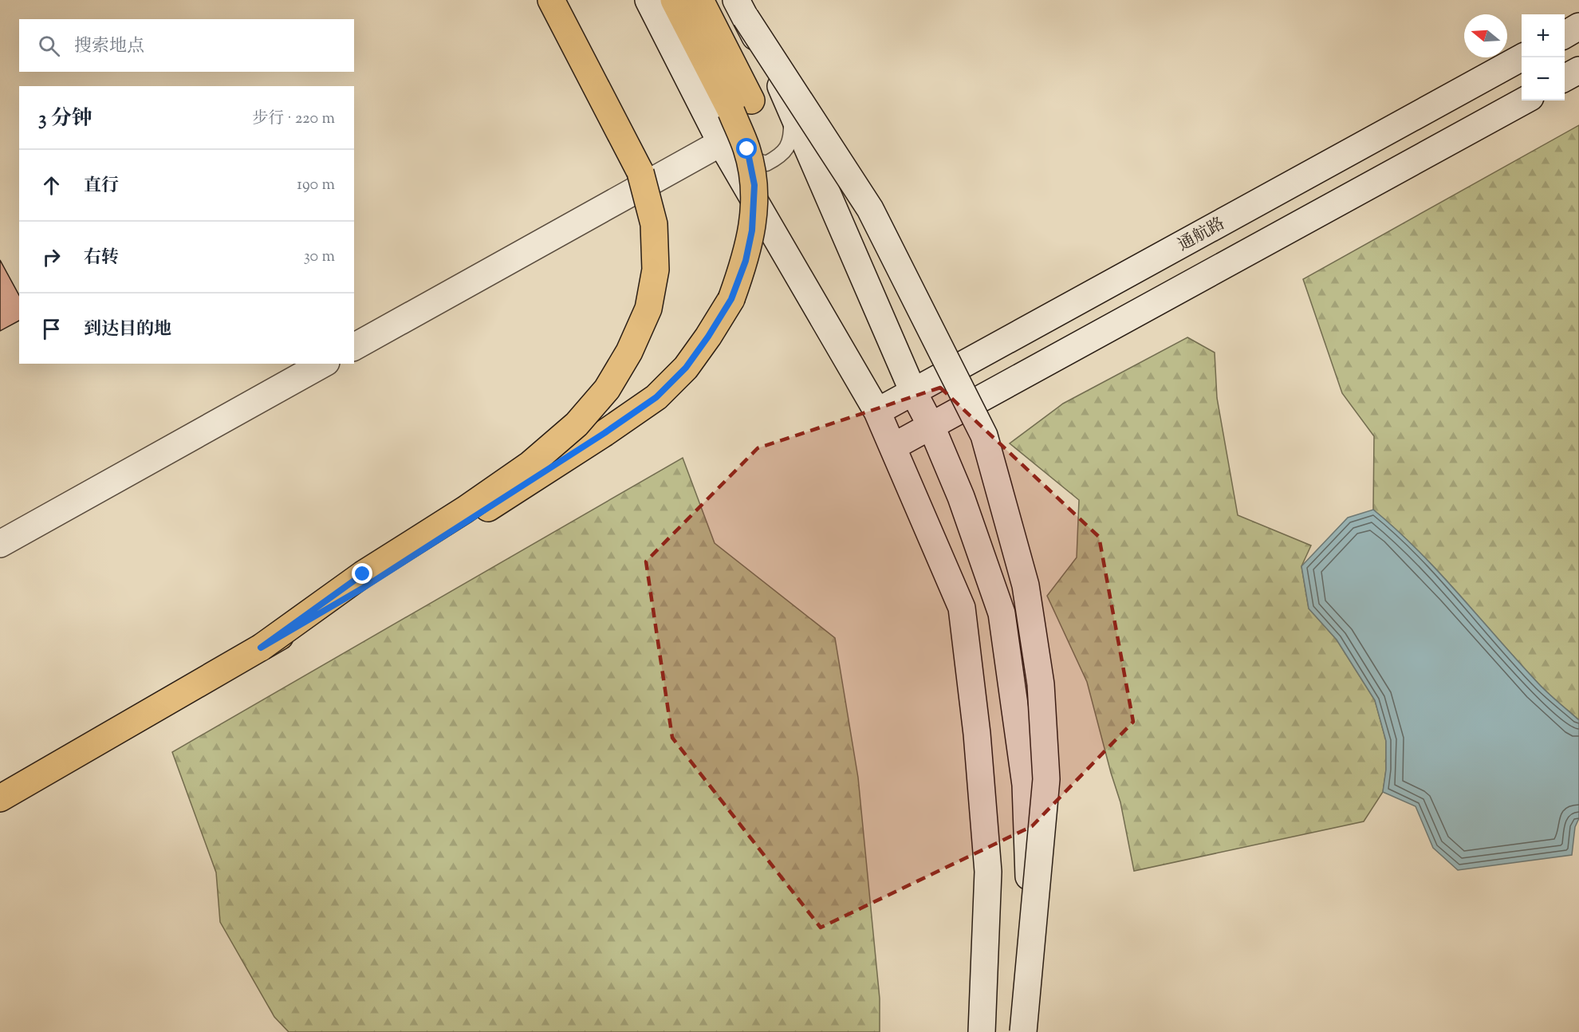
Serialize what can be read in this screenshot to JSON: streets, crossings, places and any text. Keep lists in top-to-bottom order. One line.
{"streets":{"main road":["通航路"]},"north":"left","page":{"map_buttons":["+","−"],"search":"搜索地点","heading":["3 分钟","步行 · 220 m"],"list":[["直行","190 m"],["右转","30 m"],"到达目的地"]}}
